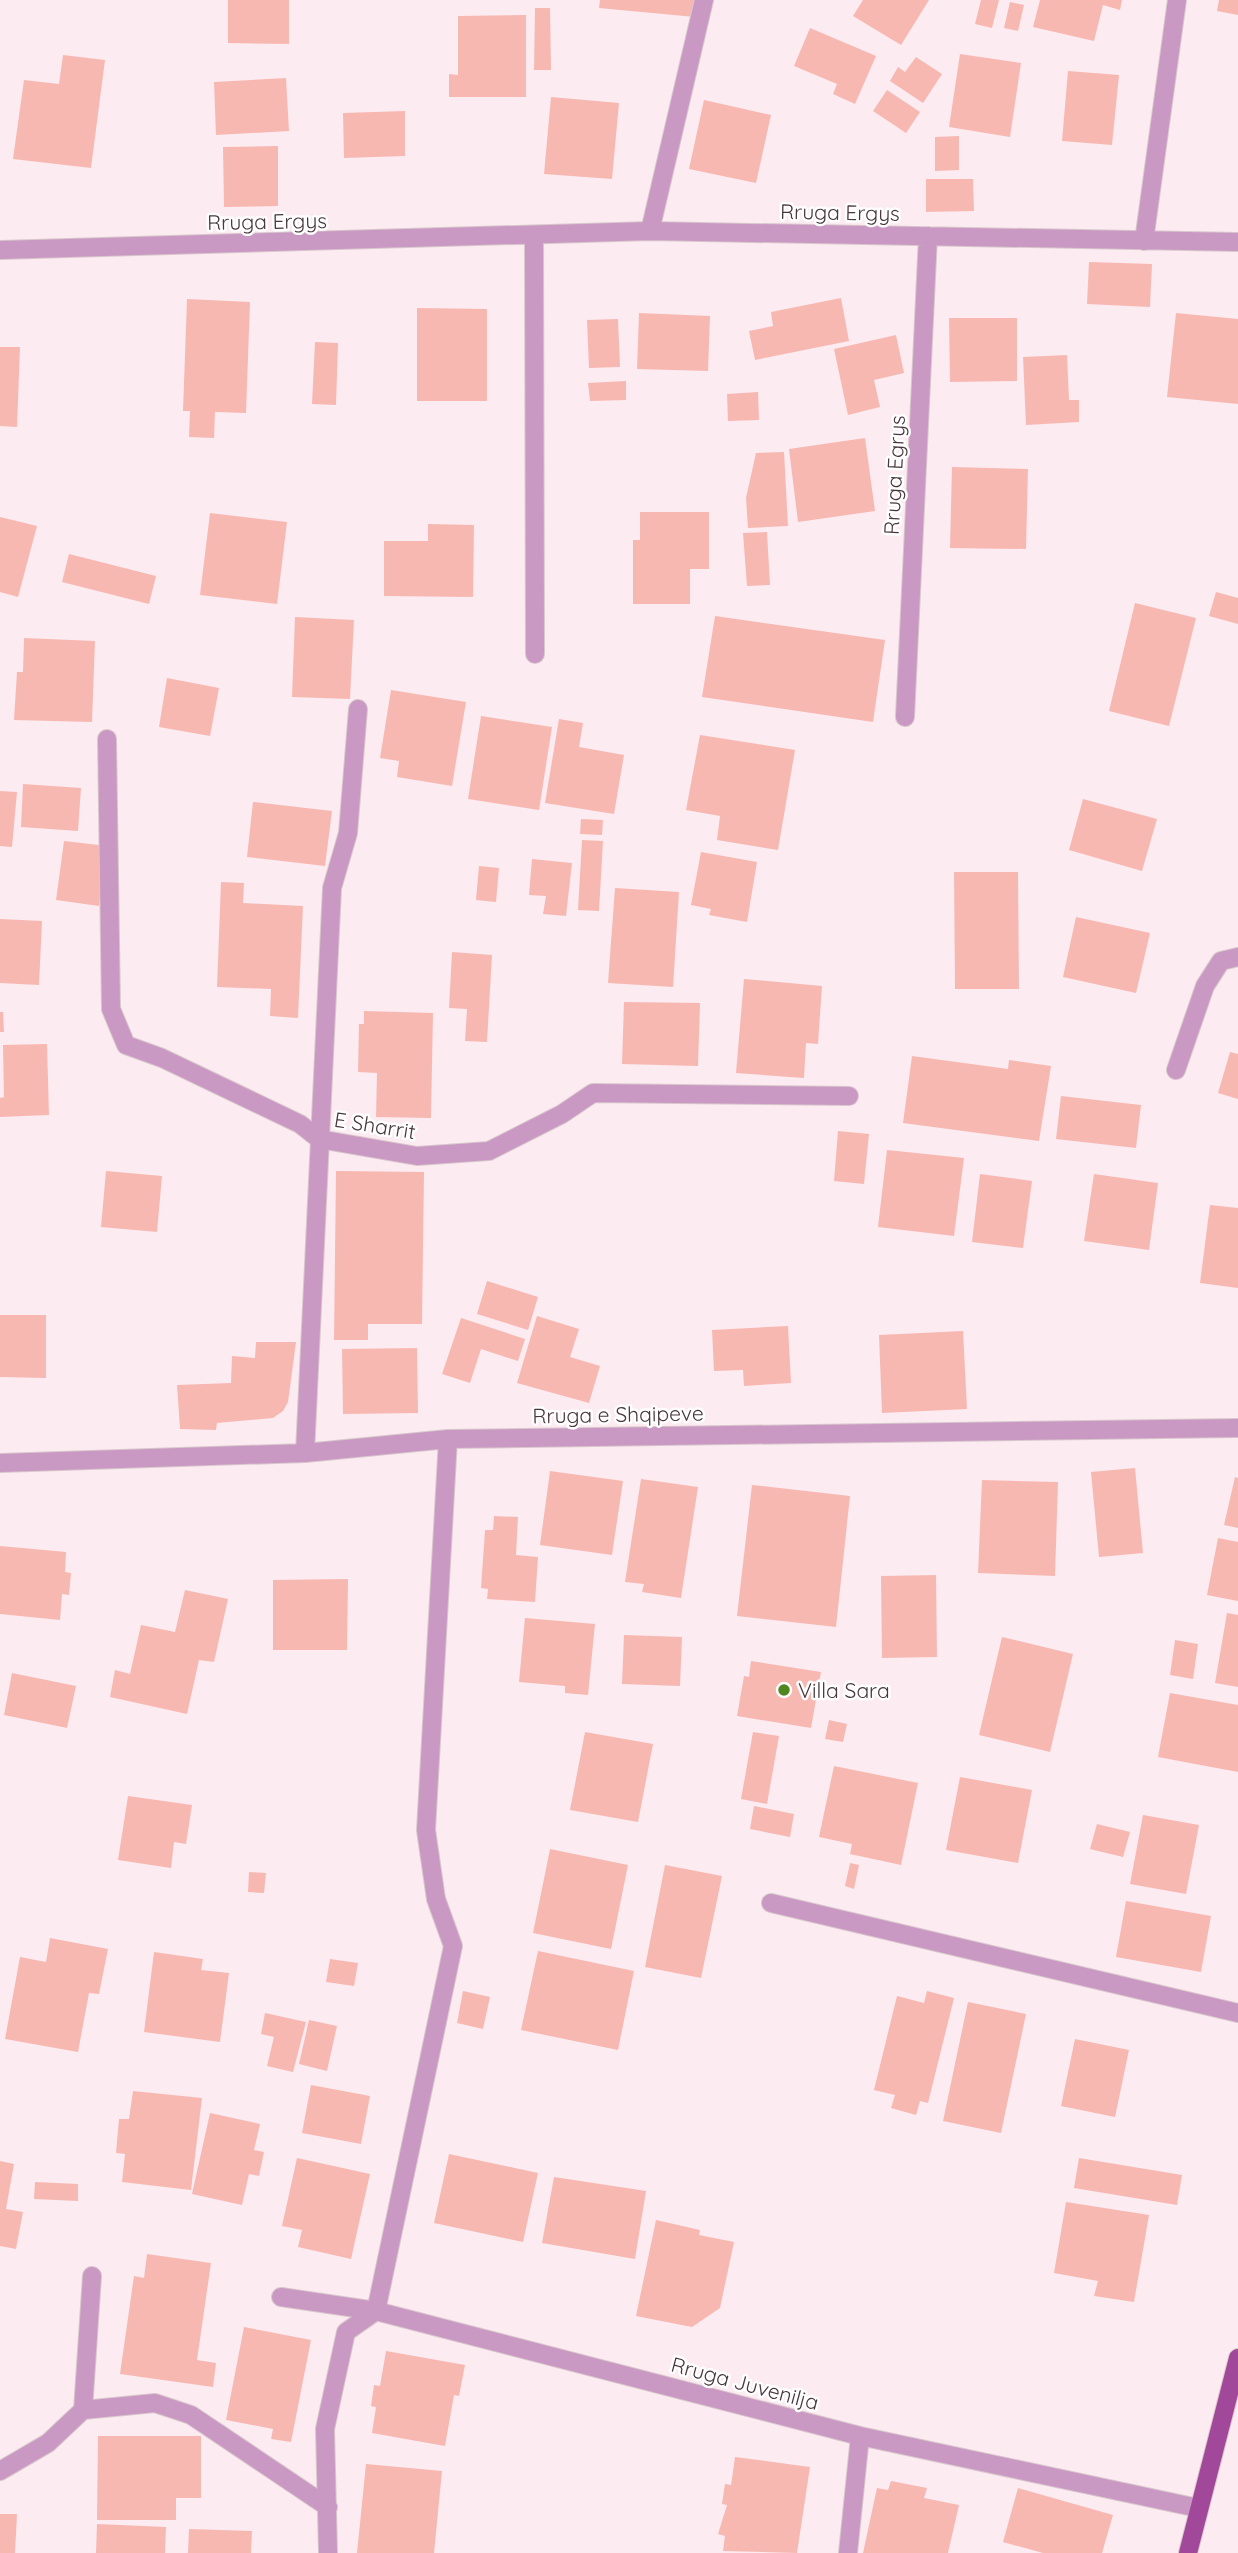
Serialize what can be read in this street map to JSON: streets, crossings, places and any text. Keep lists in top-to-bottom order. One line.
{"streets":{"street":["Rruga Ergys","Rruga Egrys","E Sharrit","Rruga e Shqipeve","Rruga Juvenilja"]},"crossings":[["Rruga Ergys","Rruga Egrys"]],"places":["Villa Sara"]}
